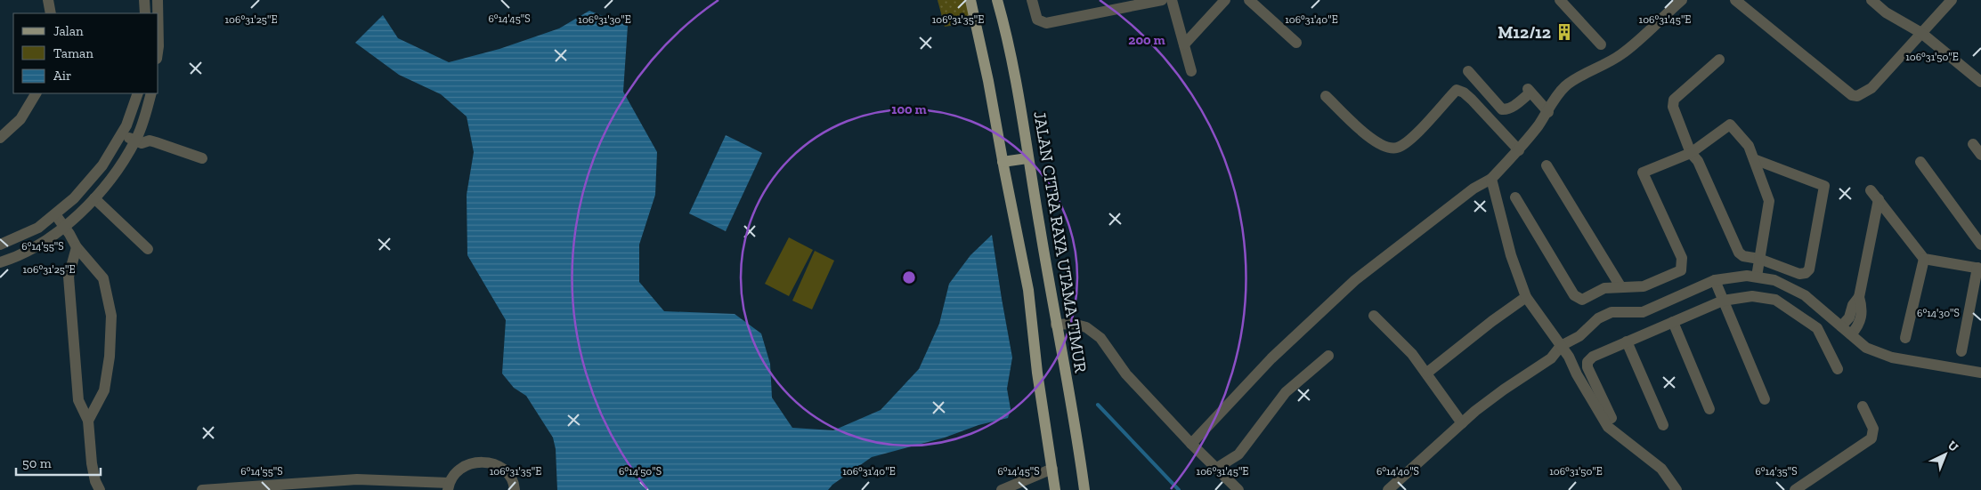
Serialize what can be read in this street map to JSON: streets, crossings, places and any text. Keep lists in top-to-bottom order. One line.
{"streets":{"main road":["JALAN CITRA RAYA UTAMA TIMUR"]},"places":{"building":["M12/12"]},"legend":["Jalan","Taman","Air"],"scale_bar":"50 m","north":"top right","coordinates":["6°14'45\"S","106°31'25\"E","106°31'30\"E","106°31'35\"E","106°31'40\"E","106°31'45\"E","106°31'50\"E","6°14'55\"S","6°14'30\"S","6°14'50\"S","6°14'40\"S","6°14'35\"S"],"rings":["200 m","100 m"]}
